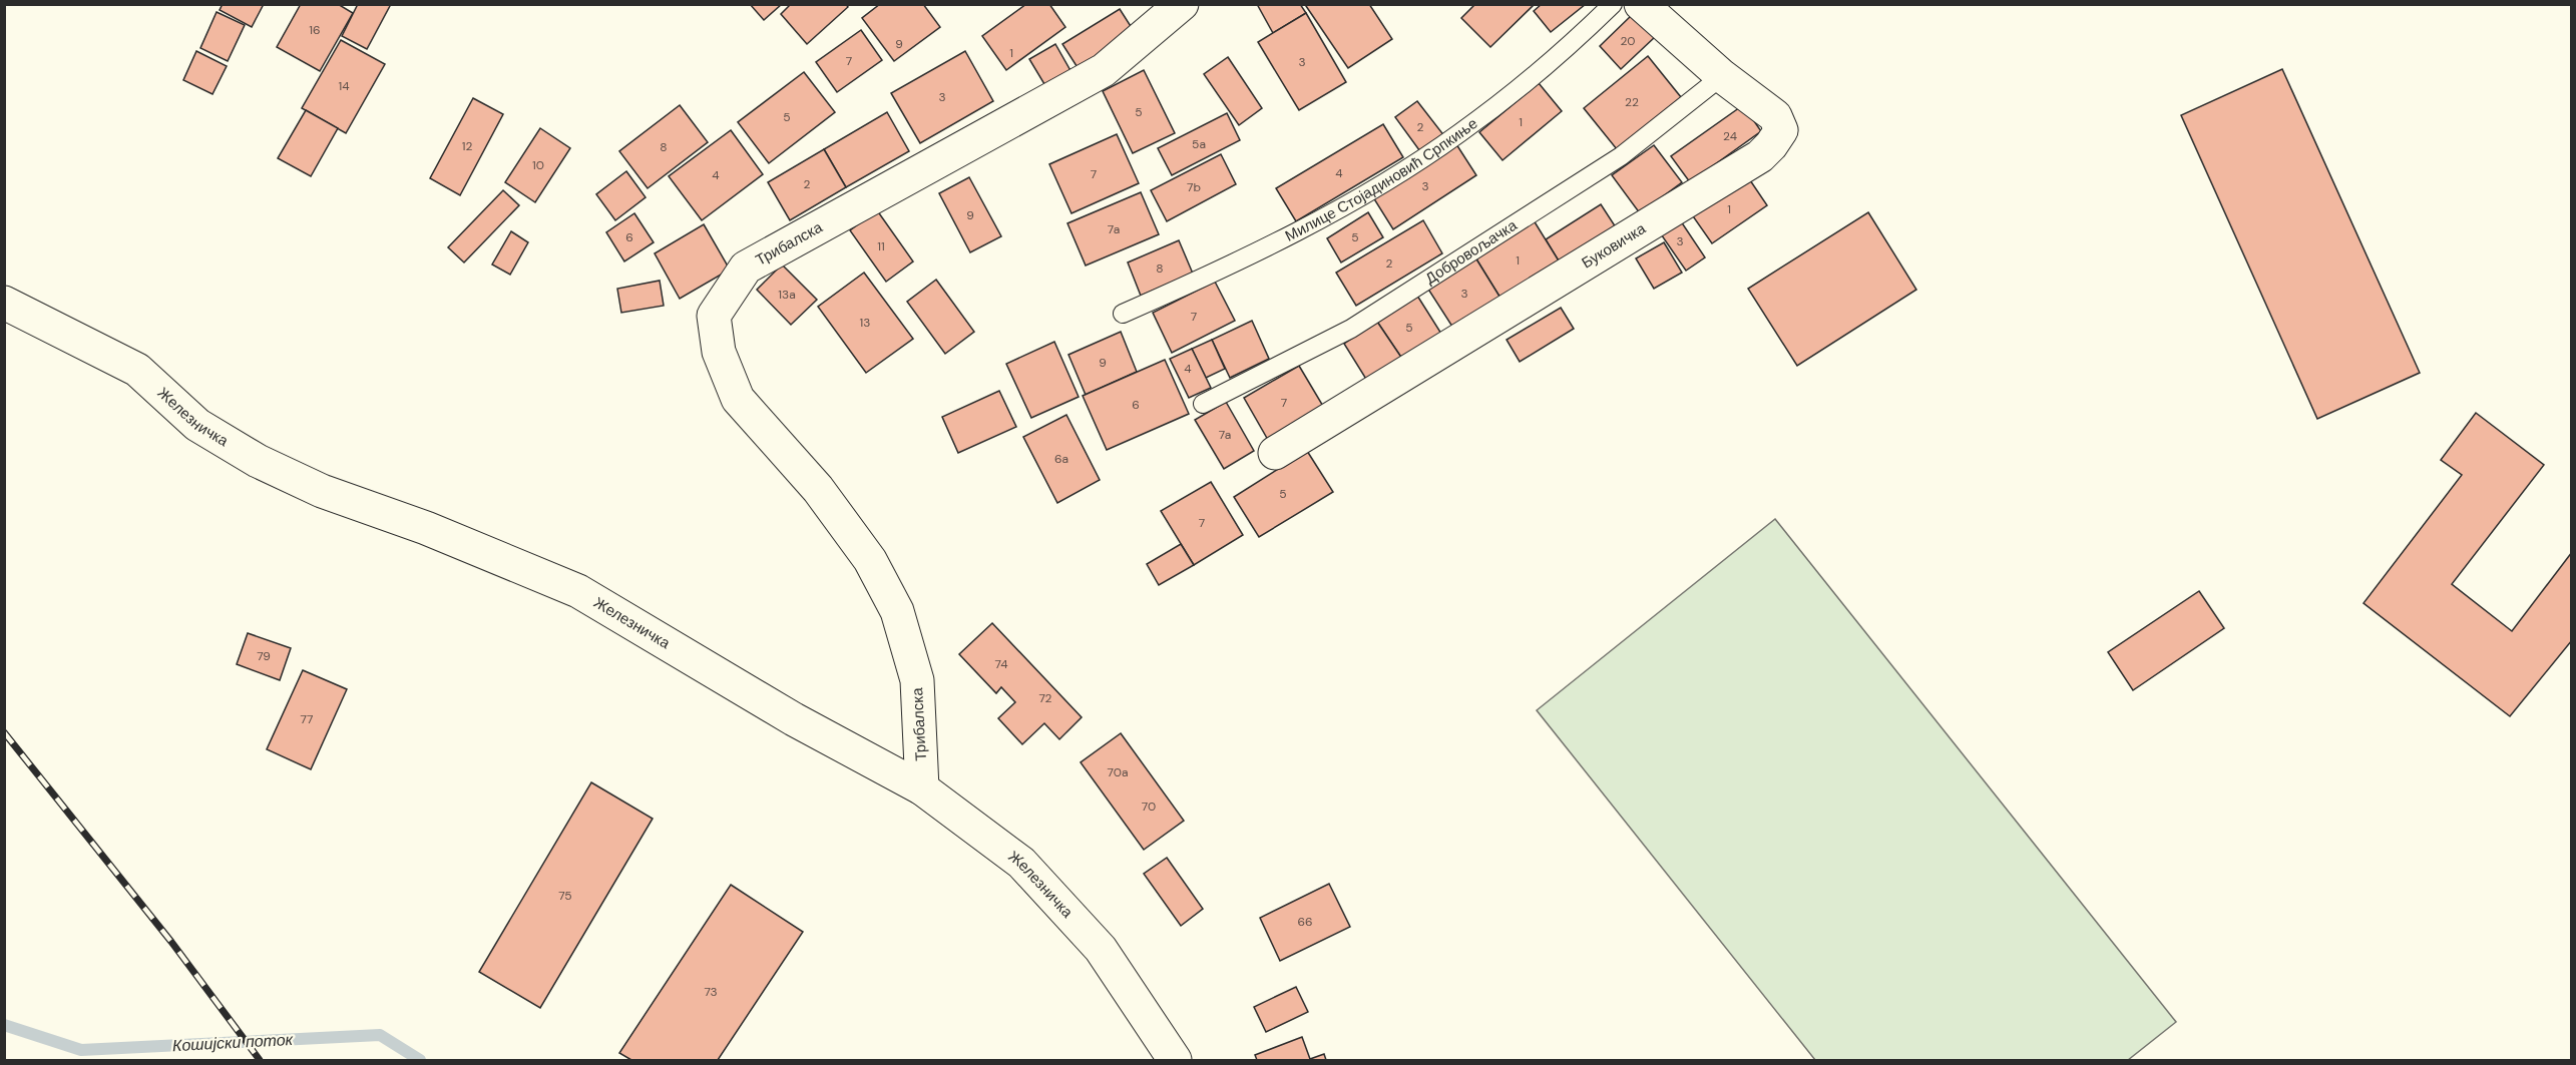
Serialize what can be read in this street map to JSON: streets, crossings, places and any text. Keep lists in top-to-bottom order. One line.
{"streets":{"street":["Трибалска","Буковичка","Железничка"],"lane":["Милице Стојадиновић Српкиње","Добровољачка"]},"crossings":[["Трибалска","Железничка"],["Буковичка","Добровољачка"]],"water":["Кошијски поток"],"house_numbers":["16","20","9","1","7","3","14","3","22","5","5","1","2","24","5a","12","8","10","4","7","4","2","3","7b","1","9","7a","6","5","3","11","1","2","8","3","13a","7","13","5","9","4","7","6","7a","6a","5","7","79","74","72","77","70a","70","75","66","73"]}
